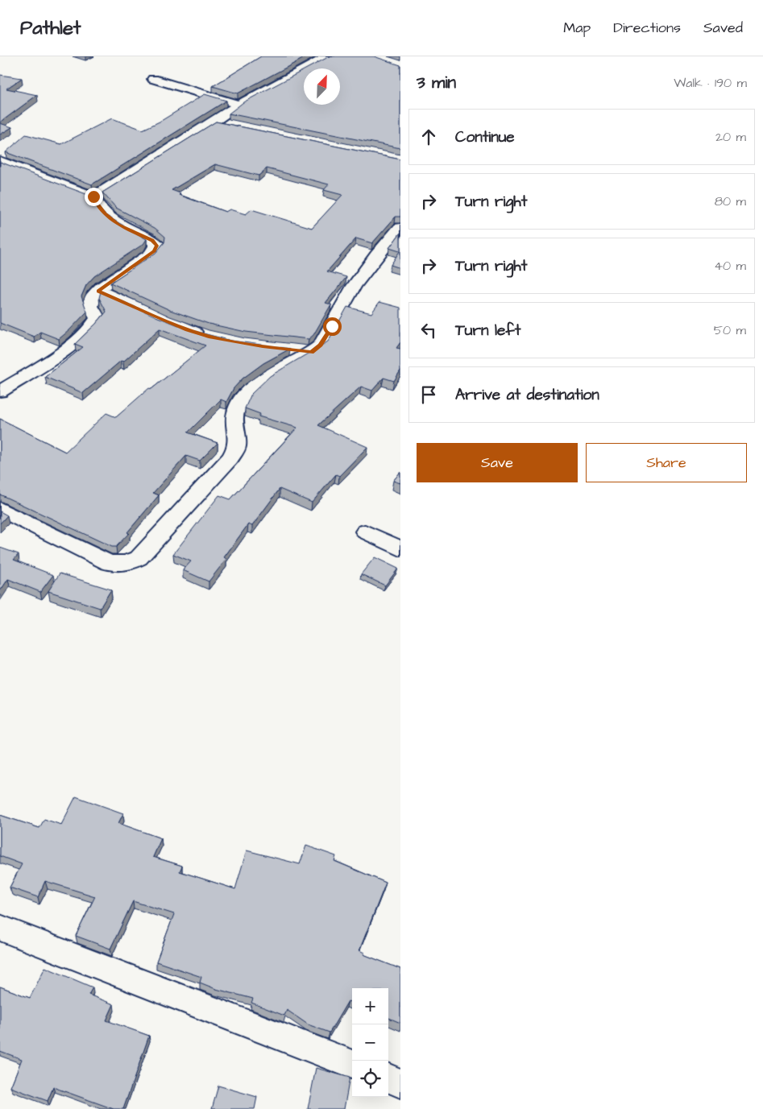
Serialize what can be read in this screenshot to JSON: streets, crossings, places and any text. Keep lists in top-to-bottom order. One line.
{"north":"top right","page":{"header":"Pathlet","nav":["Map","Directions","Saved"],"heading":["3 min","Walk · 190 m"],"list":[["Continue","20 m"],["Turn right","80 m"],["Turn right","40 m"],["Turn left","50 m"],"Arrive at destination"],"buttons":["Save","Share"],"map_buttons":["+","−"]}}
